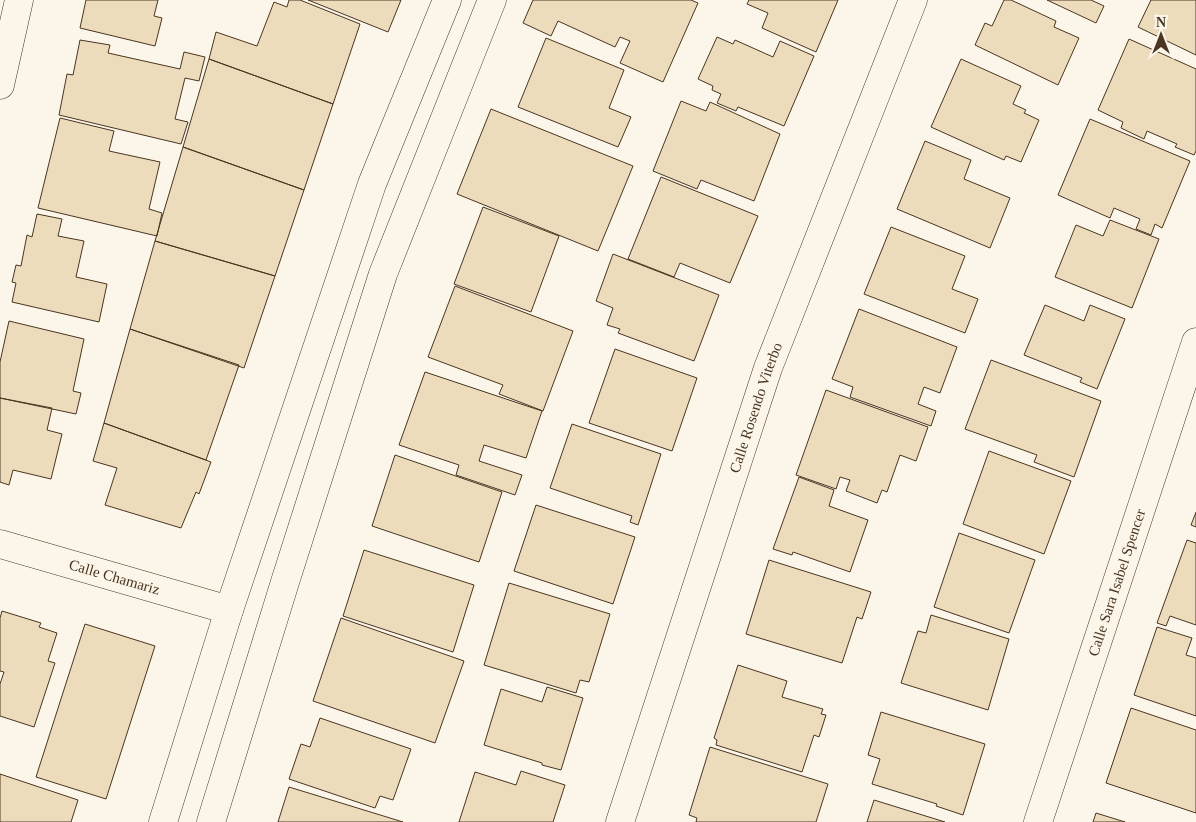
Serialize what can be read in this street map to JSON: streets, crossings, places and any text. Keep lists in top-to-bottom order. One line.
{"streets":{"street":["Calle Rosendo Viterbo","Calle Chamariz","Calle Sara Isabel Spencer"]},"north":"top"}
